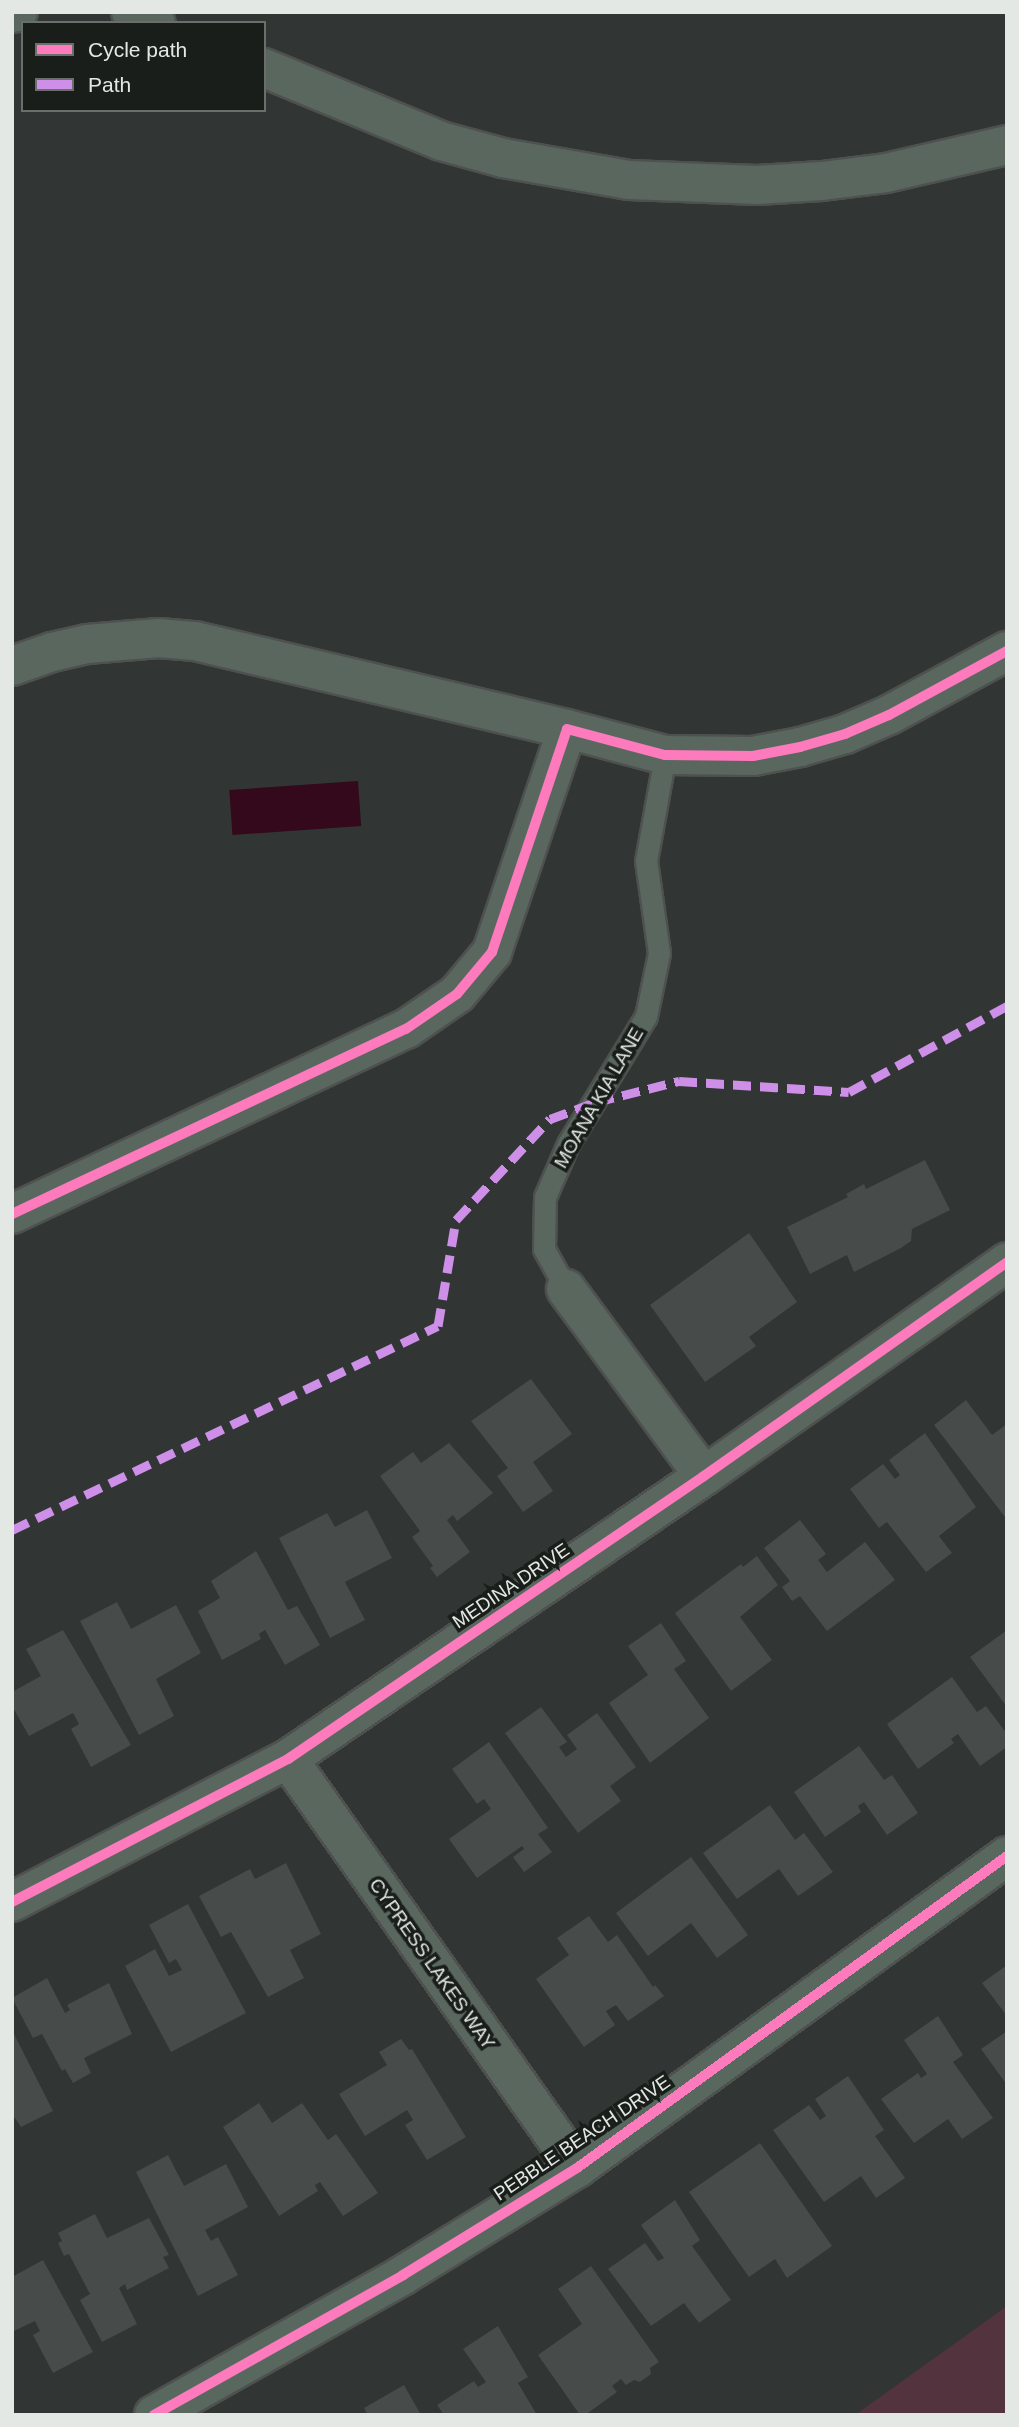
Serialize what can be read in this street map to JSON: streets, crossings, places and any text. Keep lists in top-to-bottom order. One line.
{"streets":{"street":["MOANA KIA LANE","MEDINA DRIVE","CYPRESS LAKES WAY","PEBBLE BEACH DRIVE"]},"crossings":[["MOANA KIA LANE","MEDINA DRIVE"],["MEDINA DRIVE","CYPRESS LAKES WAY"],["CYPRESS LAKES WAY","PEBBLE BEACH DRIVE"]],"legend":["Cycle path","Path"]}
